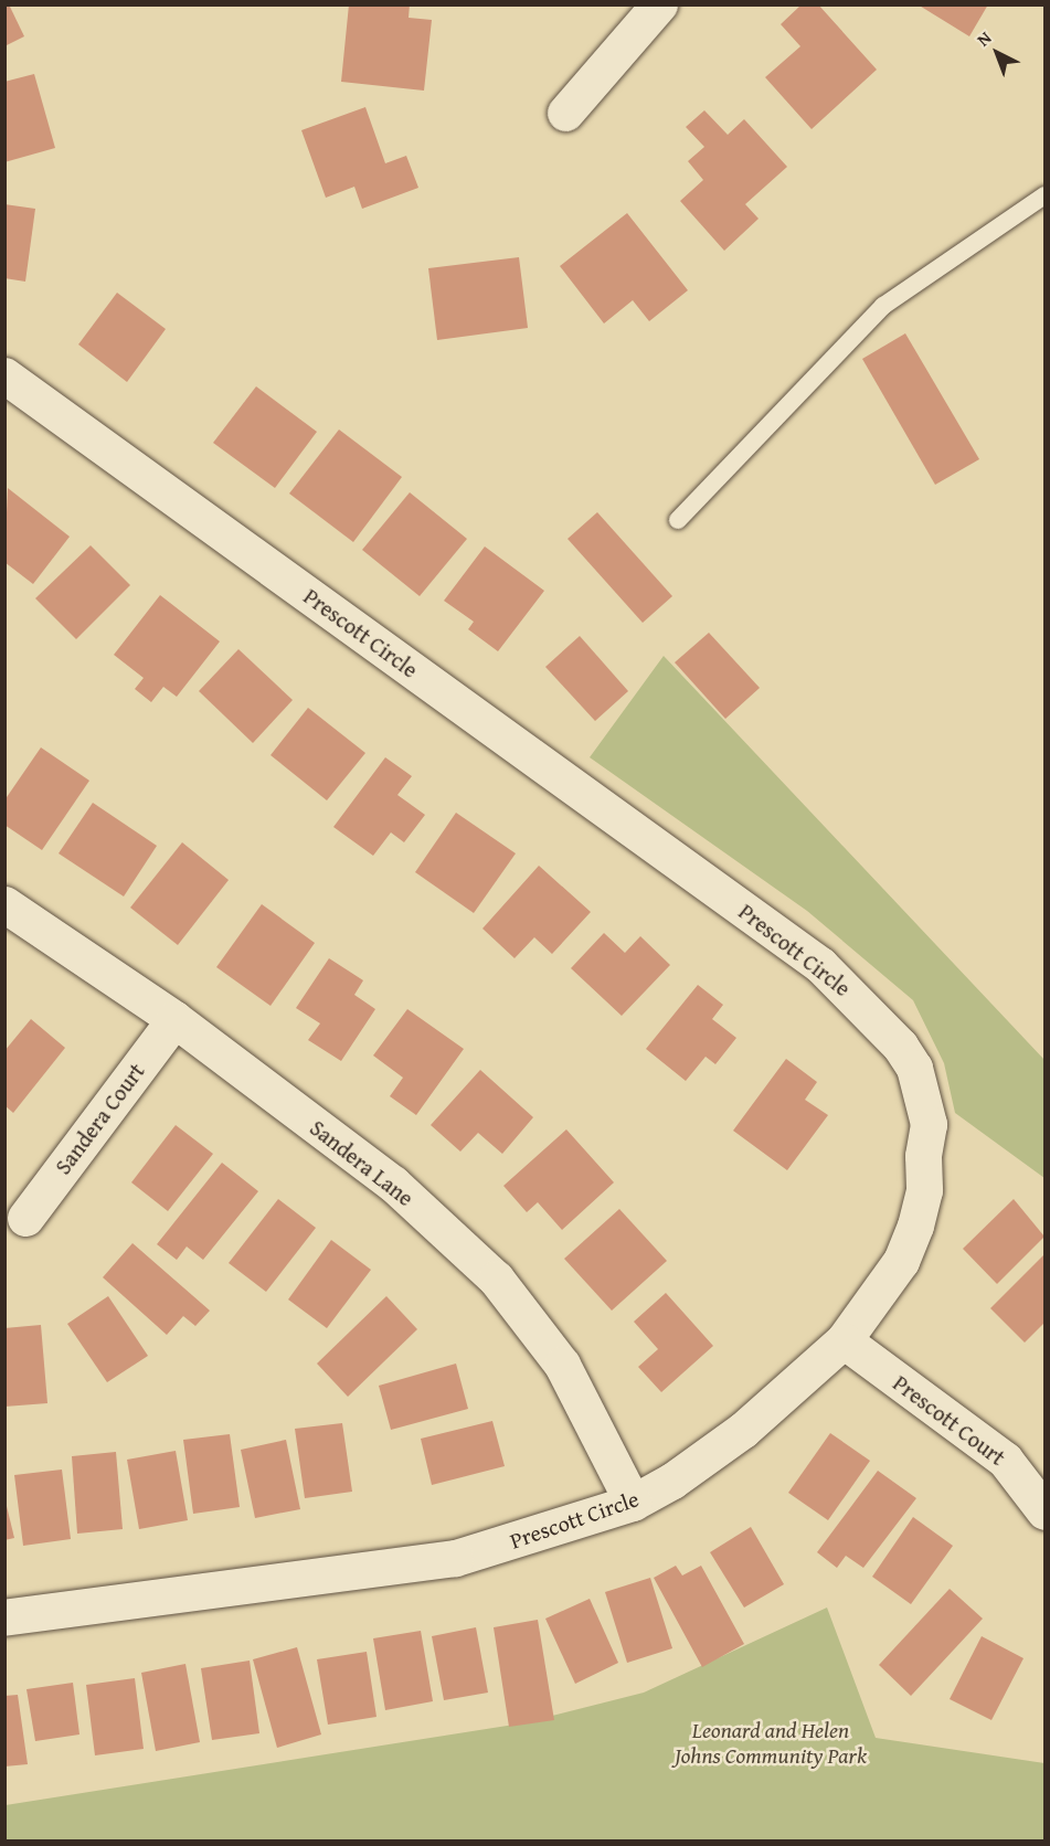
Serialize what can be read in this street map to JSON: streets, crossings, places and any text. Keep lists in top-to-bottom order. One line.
{"streets":{"street":["Prescott Circle","Sandera Court","Sandera Lane","Prescott Court"]},"crossings":[["Prescott Circle","Sandera Lane"],["Prescott Circle","Prescott Court"],["Sandera Court","Sandera Lane"]],"parks":["Leonard and Helen Johns Community Park"],"north":"top left"}
